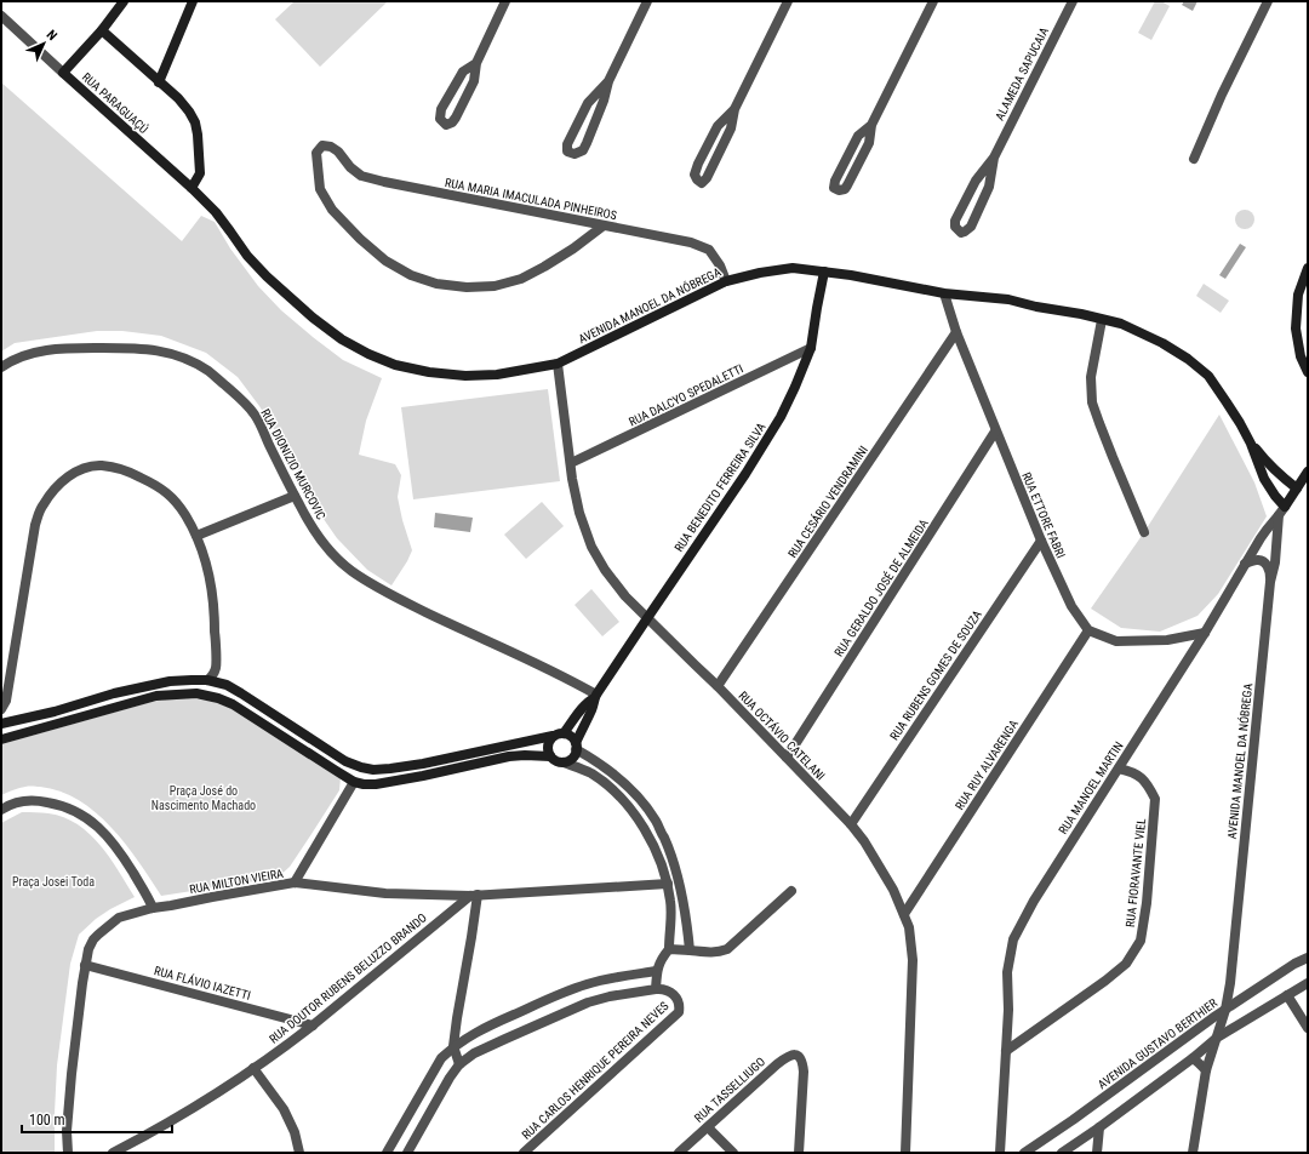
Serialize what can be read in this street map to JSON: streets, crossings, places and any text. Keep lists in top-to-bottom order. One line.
{"streets":{"main road":["RUA PARAGUAÇÚ","AVENIDA MANOEL DA NÓBREGA","RUA BENEDITO FERREIRA SILVA","RUA MANOEL MARTIN"],"street":["ALAMEDA SAPUCAIA","RUA MARIA IMACULADA PINHEIROS","RUA DALCYO SPEDALETTI","RUA DIONIZIO MURCOVIC","RUA CESÁRIO VENDRAMINI","RUA ETTORE FABRI","RUA GERALDO JOSÉ DE ALMEIDA","RUA RUBENS GOMES DE SOUZA","RUA OCTÁVIO CATELANI","RUA RUY ALVARENGA","RUA FIORAVANTE VIEL","RUA MILTON VIEIRA","RUA DOUTOR RUBENS BELUZZO BRANDO","RUA FLÁVIO IAZETTI","AVENIDA GUSTAVO BERTHIER","RUA CARLOS HENRIQUE PEREIRA NEVES","RUA TASSELLIUGO"]},"crossings":[["RUA PARAGUAÇÚ","AVENIDA MANOEL DA NÓBREGA"],["RUA MARIA IMACULADA PINHEIROS","AVENIDA MANOEL DA NÓBREGA"],["AVENIDA MANOEL DA NÓBREGA","RUA BENEDITO FERREIRA SILVA"],["AVENIDA MANOEL DA NÓBREGA","RUA ETTORE FABRI"],["AVENIDA MANOEL DA NÓBREGA","RUA OCTÁVIO CATELANI"],["AVENIDA MANOEL DA NÓBREGA","RUA MANOEL MARTIN"],["AVENIDA MANOEL DA NÓBREGA","AVENIDA GUSTAVO BERTHIER"],["RUA DALCYO SPEDALETTI","RUA BENEDITO FERREIRA SILVA"],["RUA DALCYO SPEDALETTI","RUA OCTÁVIO CATELANI"],["RUA DIONIZIO MURCOVIC","RUA BENEDITO FERREIRA SILVA"],["RUA BENEDITO FERREIRA SILVA","RUA OCTÁVIO CATELANI"],["RUA CESÁRIO VENDRAMINI","RUA ETTORE FABRI"],["RUA CESÁRIO VENDRAMINI","RUA OCTÁVIO CATELANI"],["RUA ETTORE FABRI","RUA GERALDO JOSÉ DE ALMEIDA"],["RUA ETTORE FABRI","RUA RUBENS GOMES DE SOUZA"],["RUA ETTORE FABRI","RUA RUY ALVARENGA"],["RUA GERALDO JOSÉ DE ALMEIDA","RUA OCTÁVIO CATELANI"],["RUA RUBENS GOMES DE SOUZA","RUA OCTÁVIO CATELANI"],["RUA OCTÁVIO CATELANI","RUA RUY ALVARENGA"],["RUA MANOEL MARTIN","RUA FIORAVANTE VIEL"],["RUA MILTON VIEIRA","RUA DOUTOR RUBENS BELUZZO BRANDO"],["RUA MILTON VIEIRA","RUA FLÁVIO IAZETTI"],["RUA DOUTOR RUBENS BELUZZO BRANDO","RUA FLÁVIO IAZETTI"]],"parks":["Praça José do Nascimento Machado","Praça Josei Toda"],"scale_bar":"100 m","north":"top right"}
